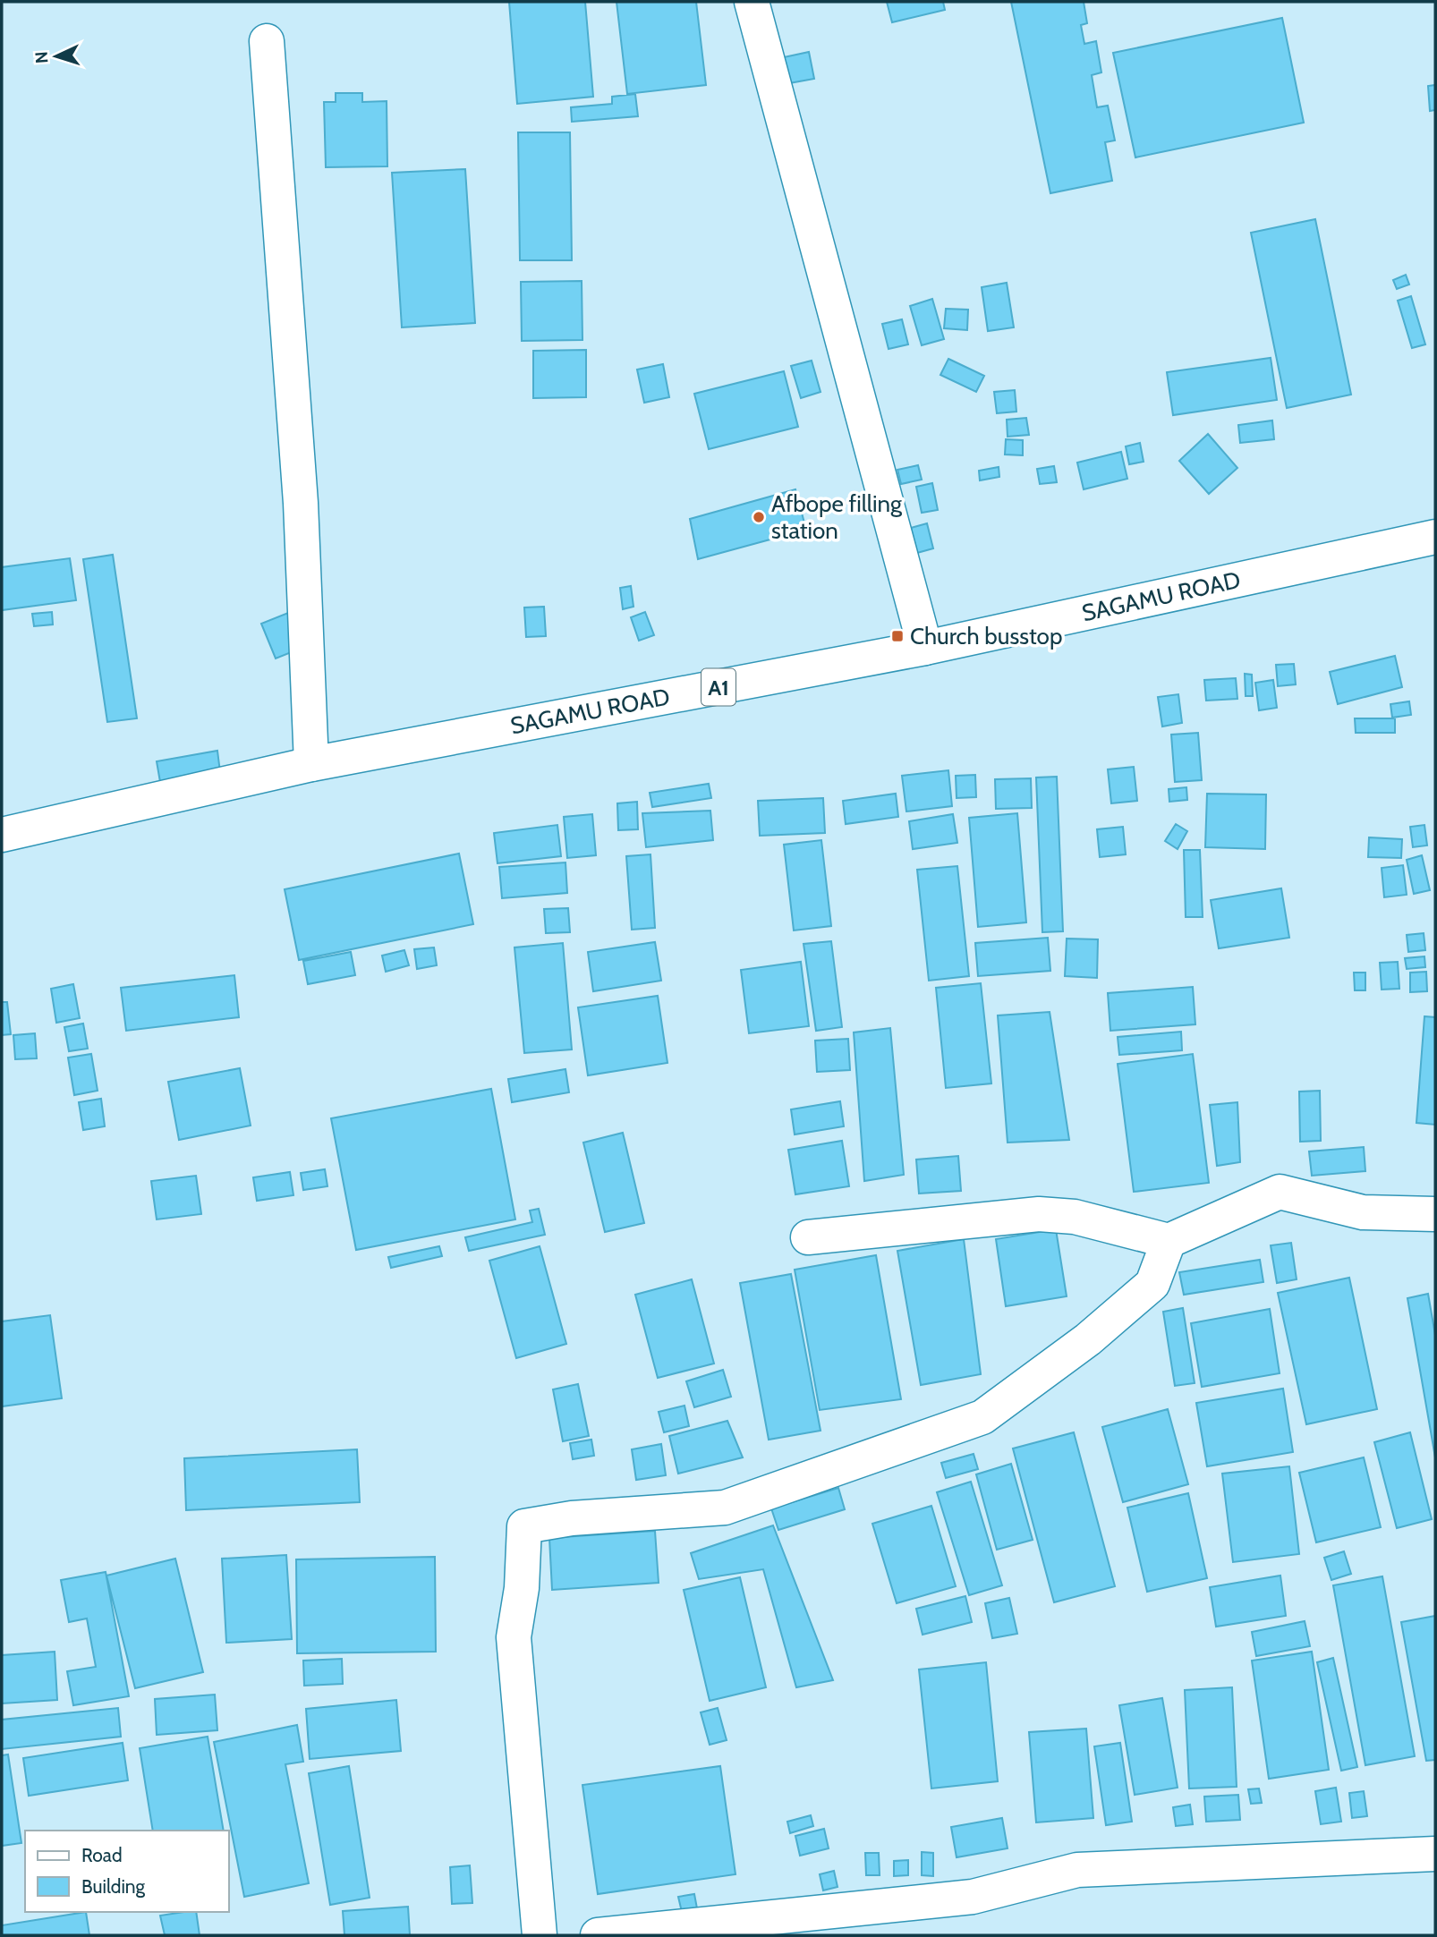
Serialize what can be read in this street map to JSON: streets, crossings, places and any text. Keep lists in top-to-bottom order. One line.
{"streets":{"main road":["SAGAMU ROAD","A1"]},"places":{"other":["Afbope filling station"],"transit":["Church busstop"]},"legend":["Road","Building"],"north":"left"}
